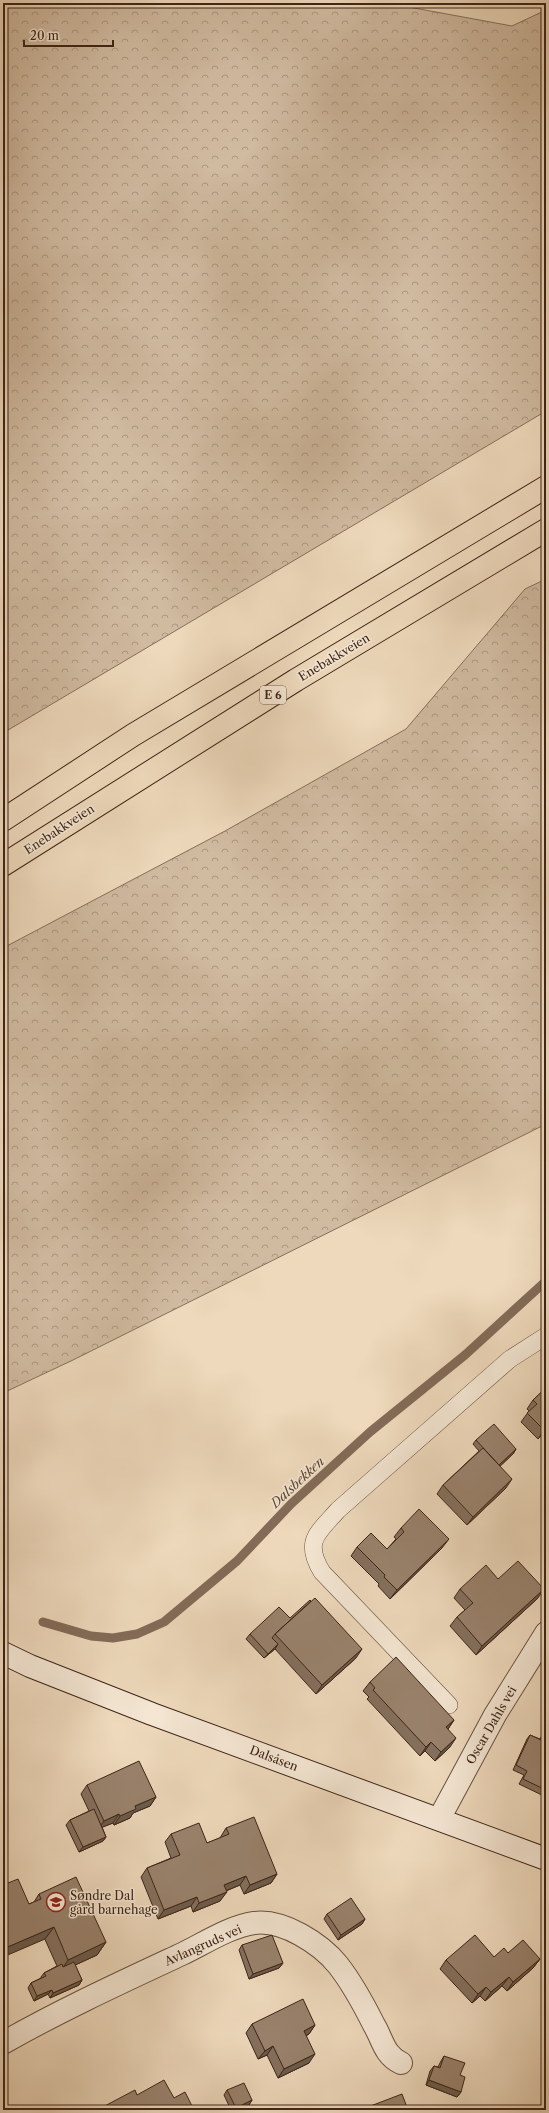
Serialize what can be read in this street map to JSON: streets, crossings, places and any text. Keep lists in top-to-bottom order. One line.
{"streets":{"highway":["Enebakkveien","E 6"],"street":["Oscar Dahls vei","Dalsåsen","Avlangruds vei"]},"crossings":[["Oscar Dahls vei","Dalsåsen"]],"water":["Dalsbekken"],"places":{"school or university":["Søndre Dal gård barnehage"]},"scale_bar":"20 m"}
